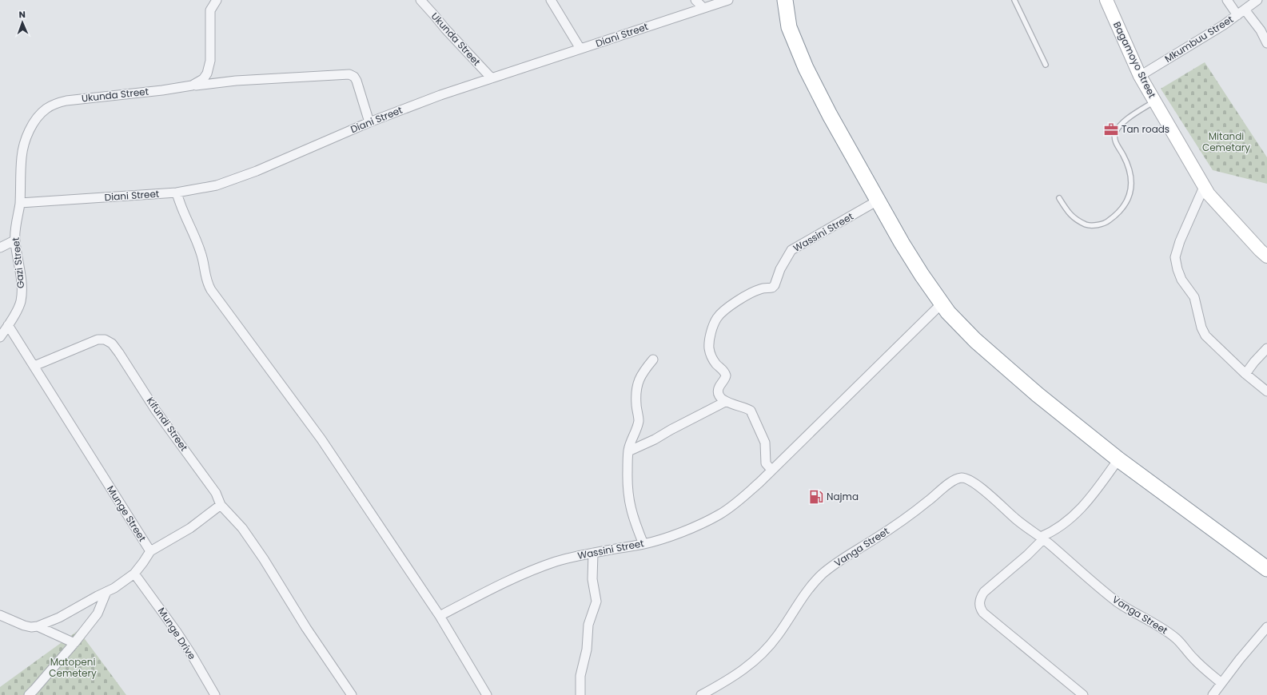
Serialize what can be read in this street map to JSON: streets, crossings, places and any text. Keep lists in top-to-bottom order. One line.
{"streets":{"main road":["Bagamoyo Street"],"street":["Diani Street","Ukunda Street","Mkumbuu Street","Wassini Street","Gazi Street","Kifundi Street","Munge Street","Vanga Street","Munge Drive"]},"crossings":[["Diani Street","Ukunda Street"],["Diani Street","Gazi Street"],["Ukunda Street","Gazi Street"],["Mkumbuu Street","Bagamoyo Street"],["Gazi Street","Munge Street"],["Kifundi Street","Munge Street"],["Munge Street","Munge Drive"]],"parks":["Mitandi Cemetary","Matopeni Cemetery"],"places":{"office":["Tan roads"],"fuel station":["Najma"]},"north":"top"}
